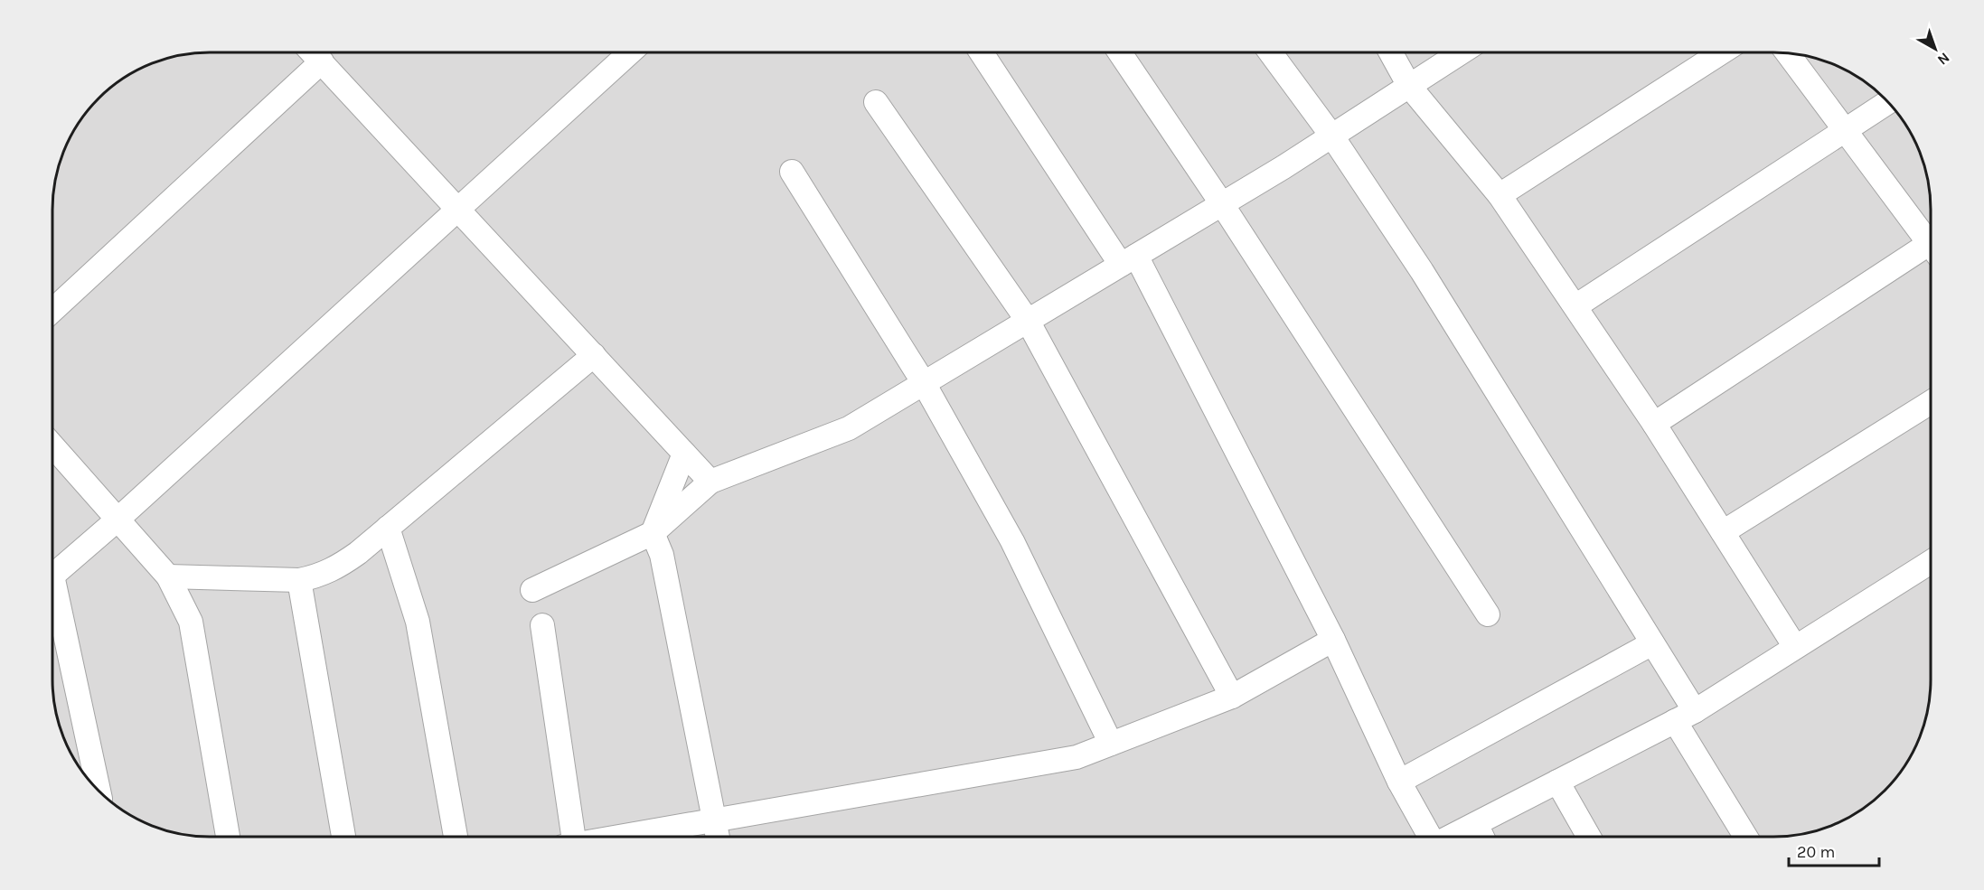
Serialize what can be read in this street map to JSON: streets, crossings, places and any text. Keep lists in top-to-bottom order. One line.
{"scale_bar":"20 m","north":"bottom right"}
